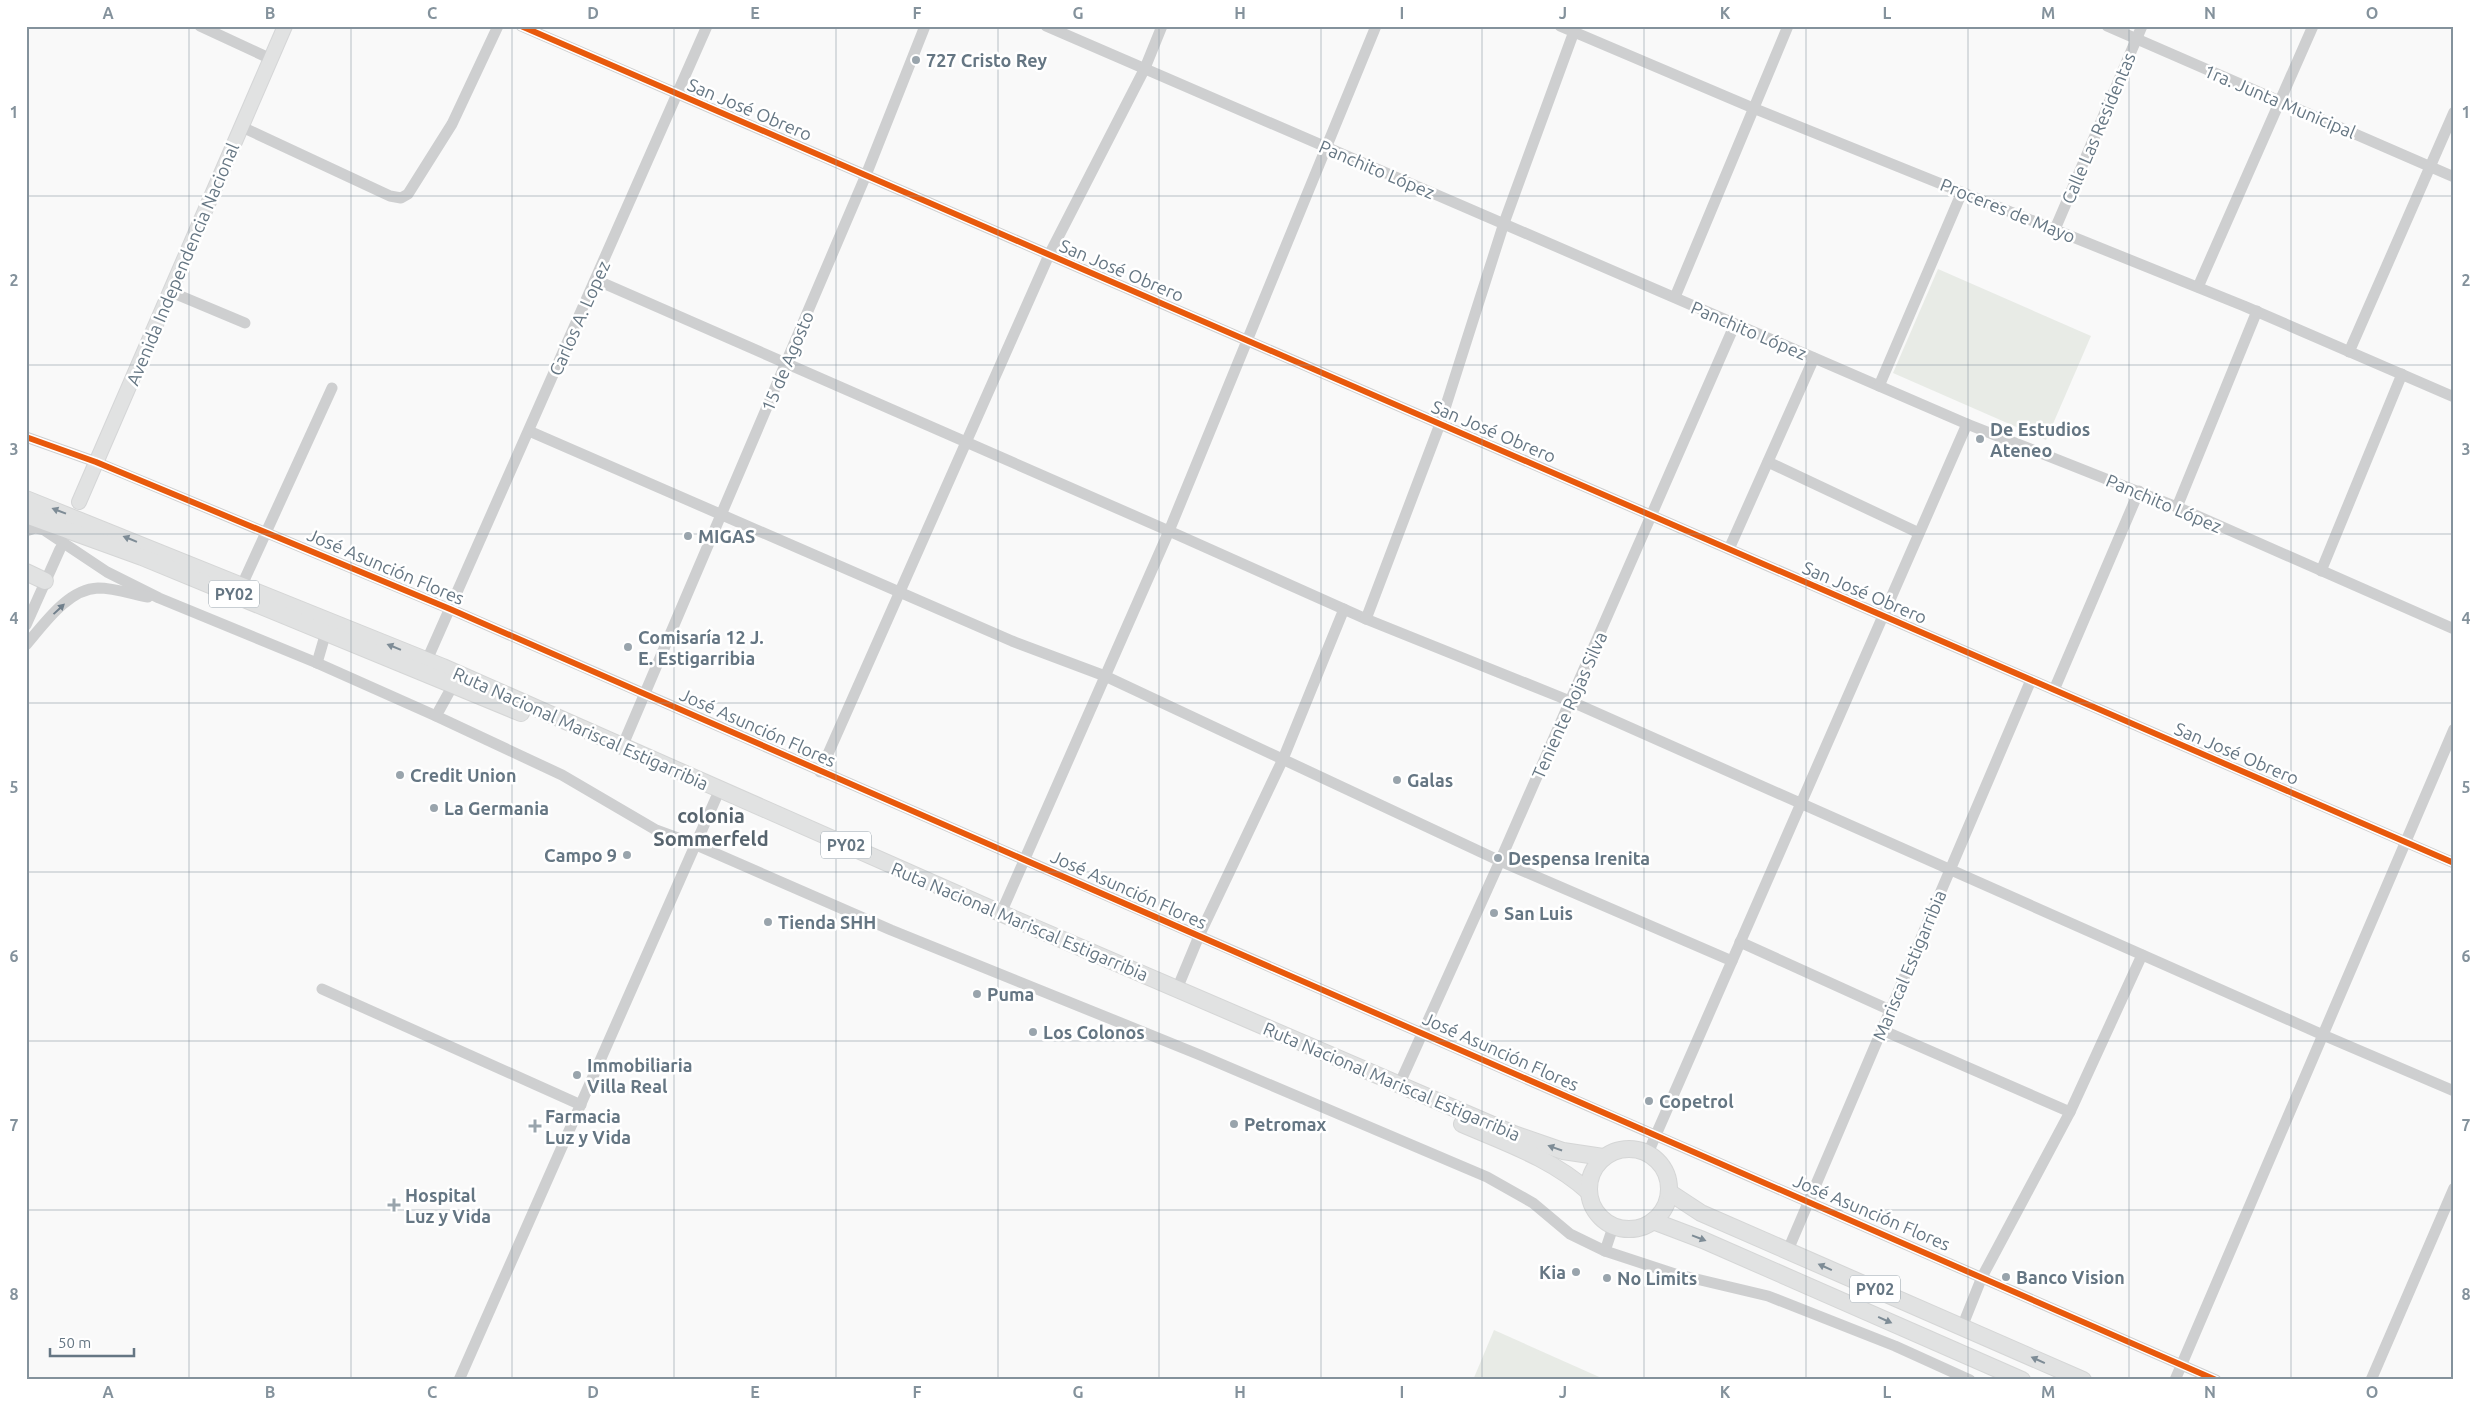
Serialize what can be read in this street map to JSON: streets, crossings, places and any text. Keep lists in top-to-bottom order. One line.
{"streets":{"highway":["PY02","Ruta Nacional Mariscal Estigarribia"],"main road":["Avenida Independencia Nacional"],"street":["1ra. Junta Municipal","San José Obrero","Calle Las Residentas","Panchito López","Proceres de Mayo","Carlos A. Lopez","15 de Agosto","José Asunción Flores","Teniente Rojas Silva","Mariscal Estigarribia"]},"crossings":[["1ra. Junta Municipal","Calle Las Residentas"],["San José Obrero","Carlos A. Lopez"],["San José Obrero","15 de Agosto"],["San José Obrero","Teniente Rojas Silva"],["San José Obrero","Mariscal Estigarribia"],["Calle Las Residentas","Proceres de Mayo"],["Panchito López","Teniente Rojas Silva"],["Avenida Independencia Nacional","José Asunción Flores"],["Carlos A. Lopez","José Asunción Flores"],["Carlos A. Lopez","Ruta Nacional Mariscal Estigarribia"],["15 de Agosto","José Asunción Flores"],["15 de Agosto","Ruta Nacional Mariscal Estigarribia"],["José Asunción Flores","Teniente Rojas Silva"],["José Asunción Flores","Mariscal Estigarribia"],["PY02","Ruta Nacional Mariscal Estigarribia"],["PY02","Mariscal Estigarribia"],["Teniente Rojas Silva","Ruta Nacional Mariscal Estigarribia"]],"districts":["colonia Sommerfeld"],"places":{"other":["727 Cristo Rey","De Estudios Ateneo","MIGAS","Comisaría 12 J. E. Estigarribia","Credit Union","Galas","La Germania","Campo 9","Despensa Irenita","San Luis","Tienda SHH","Puma","Los Colonos","Immobiliaria Villa Real","Copetrol","Petromax","Kia","Banco Vision","No Limits"],"health":["Farmacia Luz y Vida","Hospital Luz y Vida"]},"scale_bar":"50 m","grid":{"columns":["A","B","C","D","E","F","G","H","I","J","K","L","M","N","O"],"rows":["1","2","3","4","5","6","7","8"]}}
